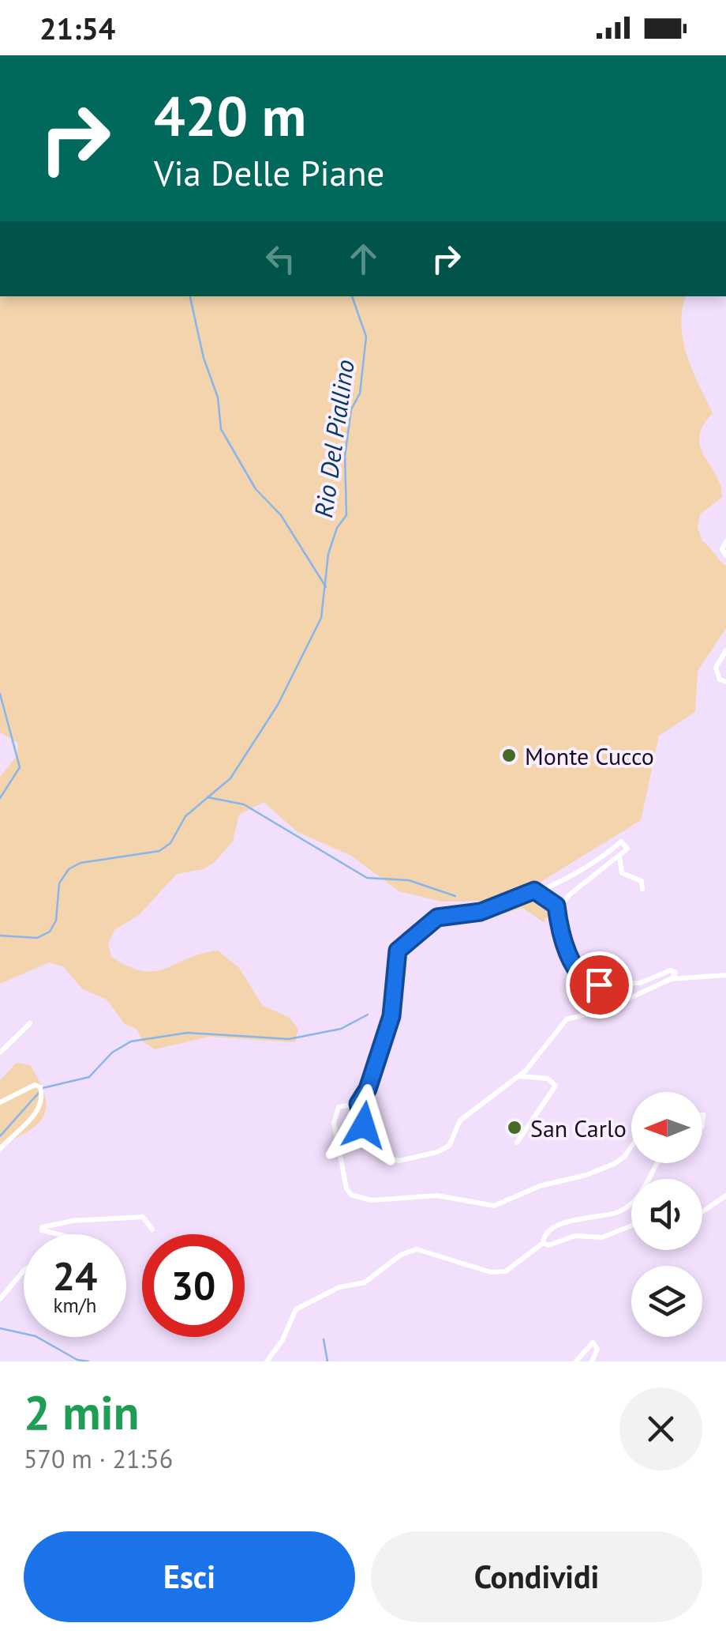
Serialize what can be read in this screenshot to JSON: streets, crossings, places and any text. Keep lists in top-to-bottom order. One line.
{"water":["Rio Del Piallino"],"places":["Monte Cucco","San Carlo"],"north":"left","page":{"status":"21:54","turn":["420 m","Via Delle Piane"],"speed":"24 km/h","limit":"30","heading":["2 min","570 m · 21:56"],"buttons":["Esci","Condividi"]}}
